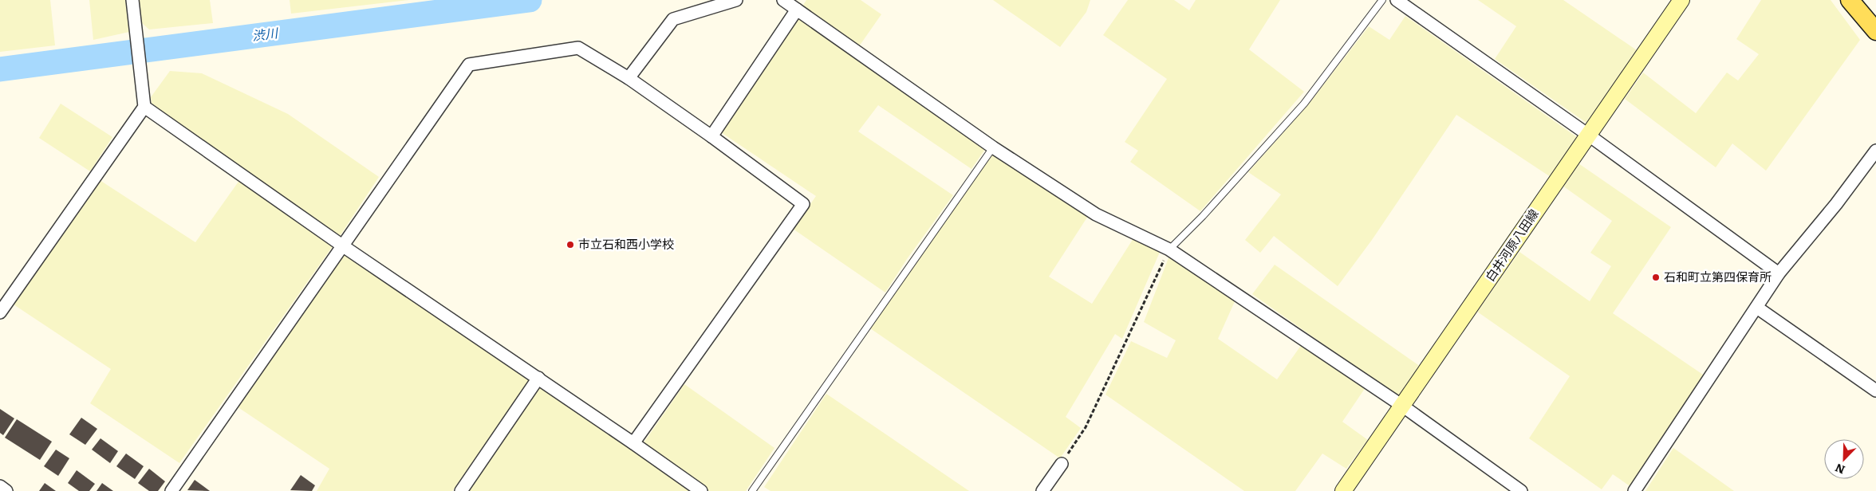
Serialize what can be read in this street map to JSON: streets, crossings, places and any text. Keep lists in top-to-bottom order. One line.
{"streets":{"main road":["白井河原八田線"]},"water":["渋川"],"places":["市立石和西小学校","石和町立第四保育所"],"north":"bottom left"}
